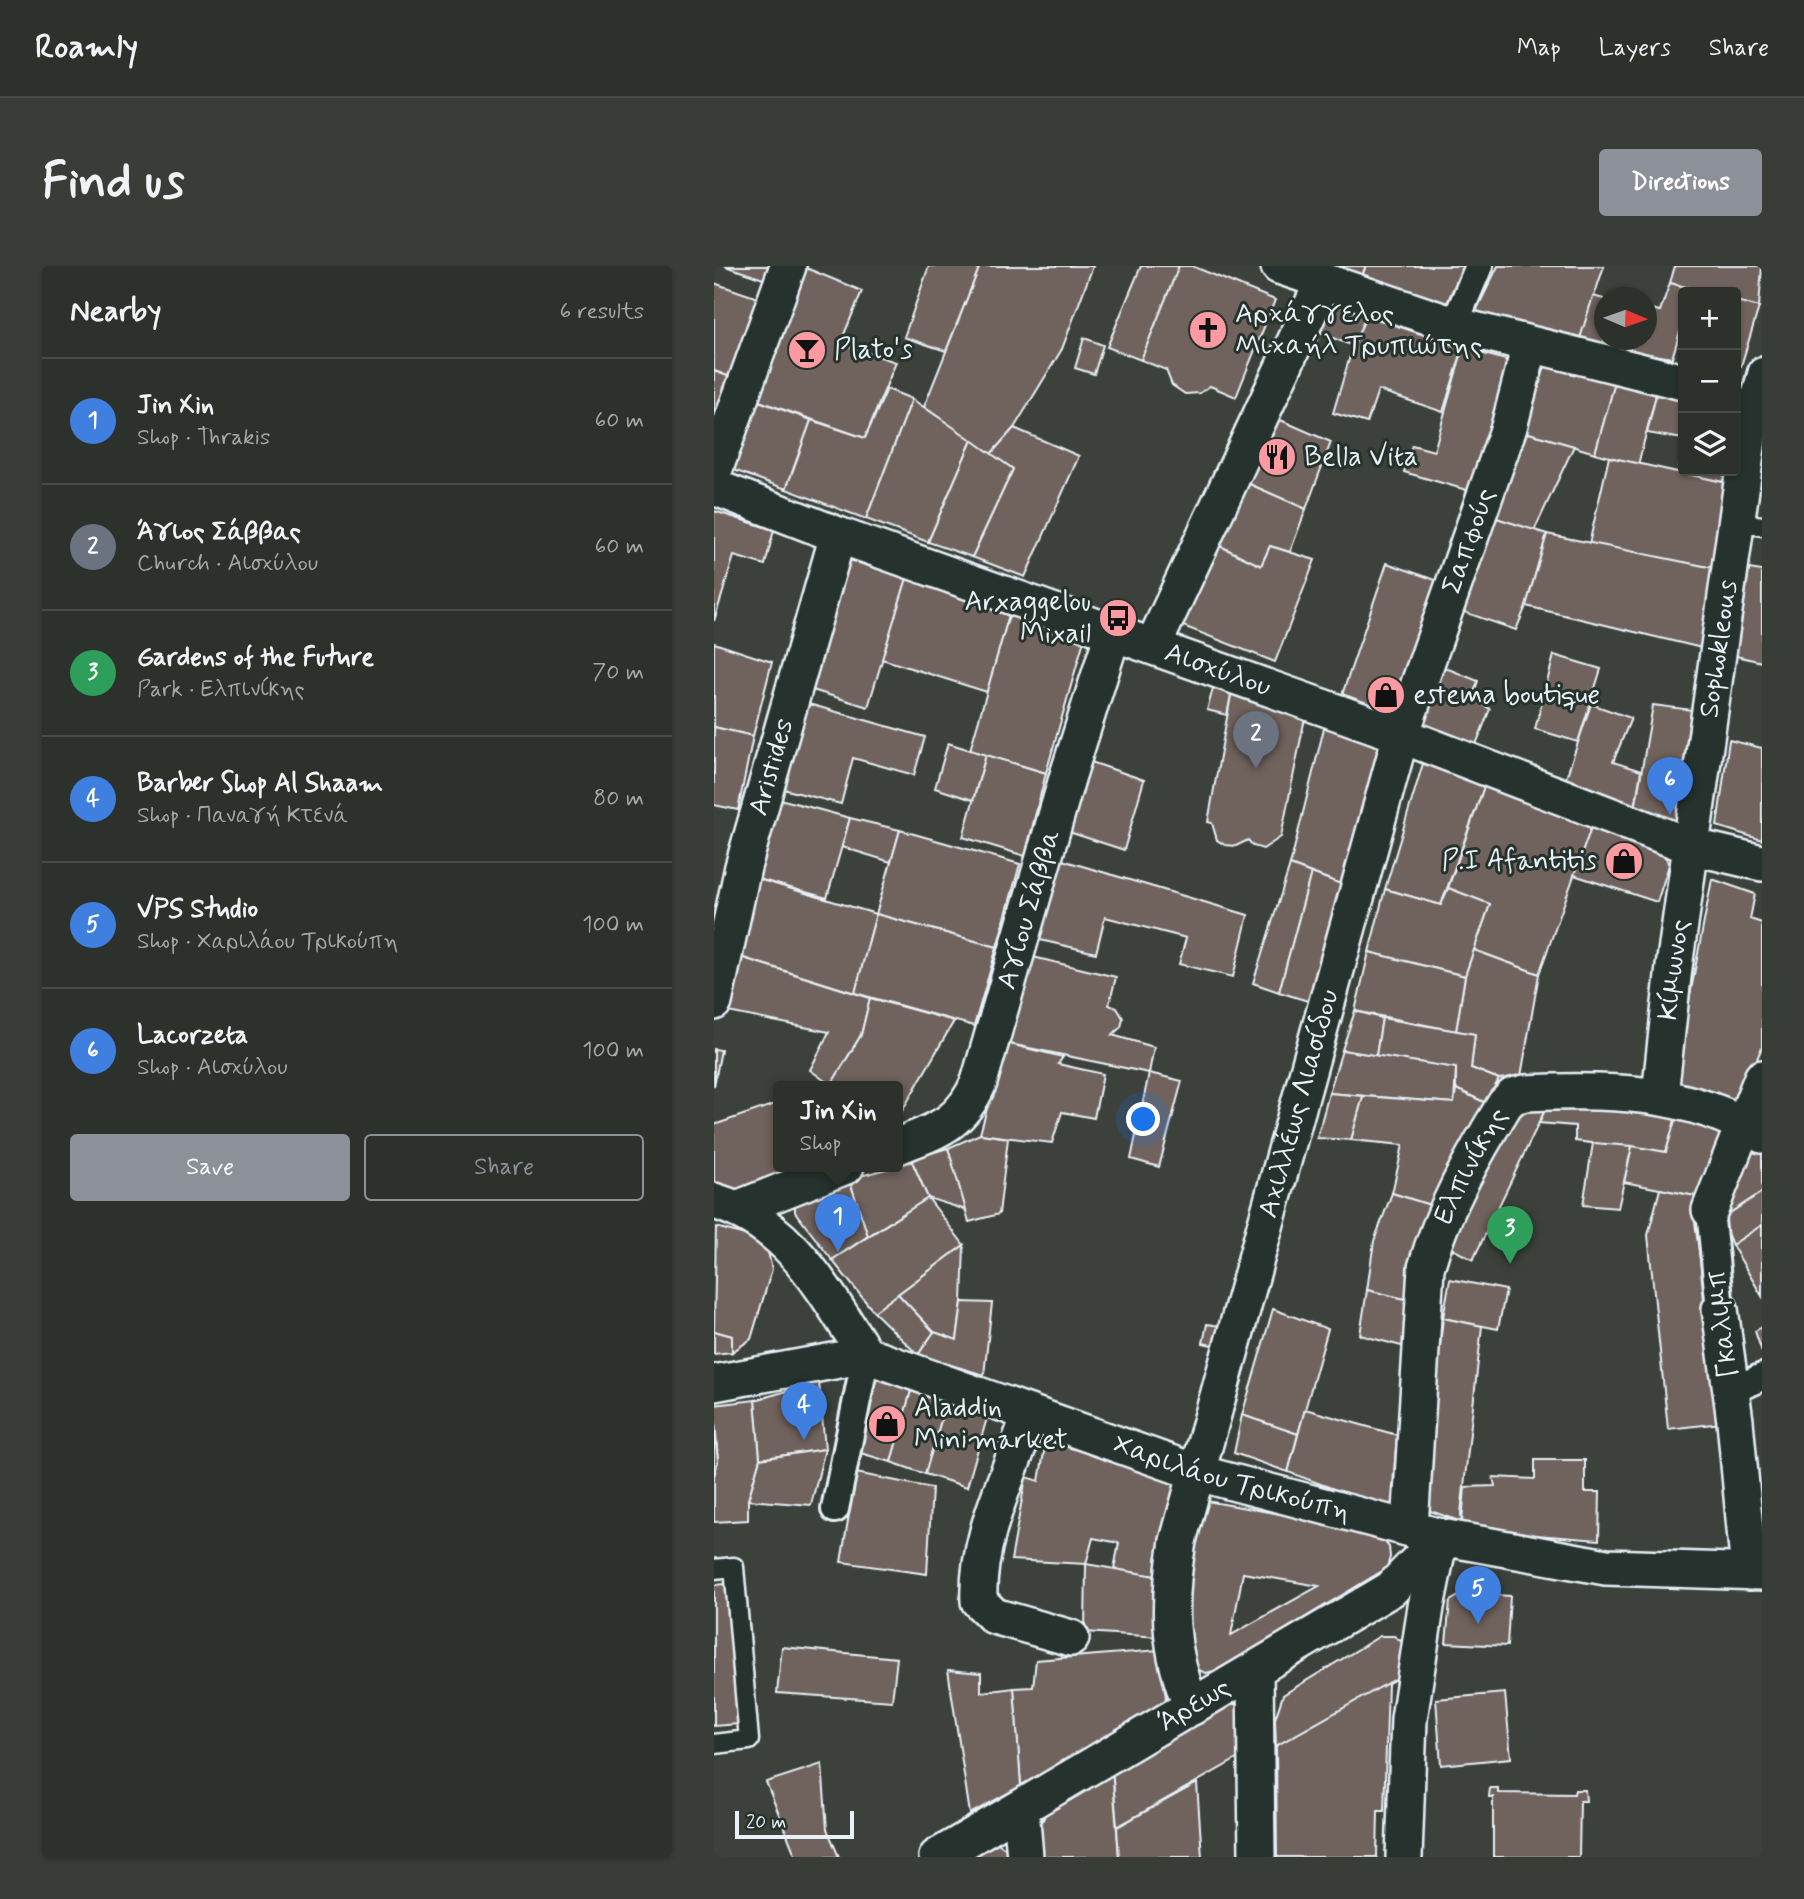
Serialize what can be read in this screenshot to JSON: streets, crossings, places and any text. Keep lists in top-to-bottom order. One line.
{"streets":{"street":["Σαπφούς","Sophokleous","Αισχύλου","Aristides","Αγίου Σάββα","Κίμωνος","Αχιλλέως Λιασίδου","Ελπινίκης","Γκαλιμπ","Χαριλάου Τρικούπη","Άρεως"]},"crossings":[["Σαπφούς","Αισχύλου"],["Σαπφούς","Αχιλλέως Λιασίδου"],["Sophokleous","Αισχύλου"],["Sophokleous","Κίμωνος"],["Αισχύλου","Aristides"],["Αισχύλου","Αγίου Σάββα"],["Αισχύλου","Κίμωνος"],["Αισχύλου","Αχιλλέως Λιασίδου"],["Κίμωνος","Ελπινίκης"],["Αχιλλέως Λιασίδου","Χαριλάου Τρικούπη"],["Αχιλλέως Λιασίδου","Άρεως"],["Ελπινίκης","Γκαλιμπ"],["Ελπινίκης","Χαριλάου Τρικούπη"],["Ελπινίκης","Άρεως"],["Γκαλιμπ","Χαριλάου Τρικούπη"],["Χαριλάου Τρικούπη","Άρεως"]],"places":{"church":["Αρχάγγελος Μιχαήλ Τρυπιώτης"],"bar":["Plato's"],"restaurant":["Bella Vita"],"bus stop":["Arxaggelou Mixail"],"shop":["estema boutique","P.I Afantitis","Aladdin Minimarket"]},"scale_bar":"20 m","north":"right","page":{"header":"Roamly","nav":["Map","Layers","Share"],"buttons":["Directions",["Save","Share"]],"title":"Find us","heading":["Nearby","6 results"],"map_buttons":["+","−"],"list":[{"mark":"1","name":"Jin Xin","note":"Shop · Thrakis","value":"60 m"},{"mark":"2","name":"Άγιος Σάββας","note":"Church · Αισχύλου","value":"60 m"},{"mark":"3","name":"Gardens of the Future","note":"Park · Ελπινίκης","value":"70 m"},{"mark":"4","name":"Barber Shop Al Shaam","note":"Shop · Παναγή Κτενά","value":"80 m"},{"mark":"5","name":"VPS Studio","note":"Shop · Χαριλάου Τρικούπη","value":"100 m"},{"mark":"6","name":"Lacorzeta","note":"Shop · Αισχύλου","value":"100 m"}],"pins":["2","6","1","3","4","5"],"popup":["Jin Xin","Shop"],"scale":"20 m"}}
